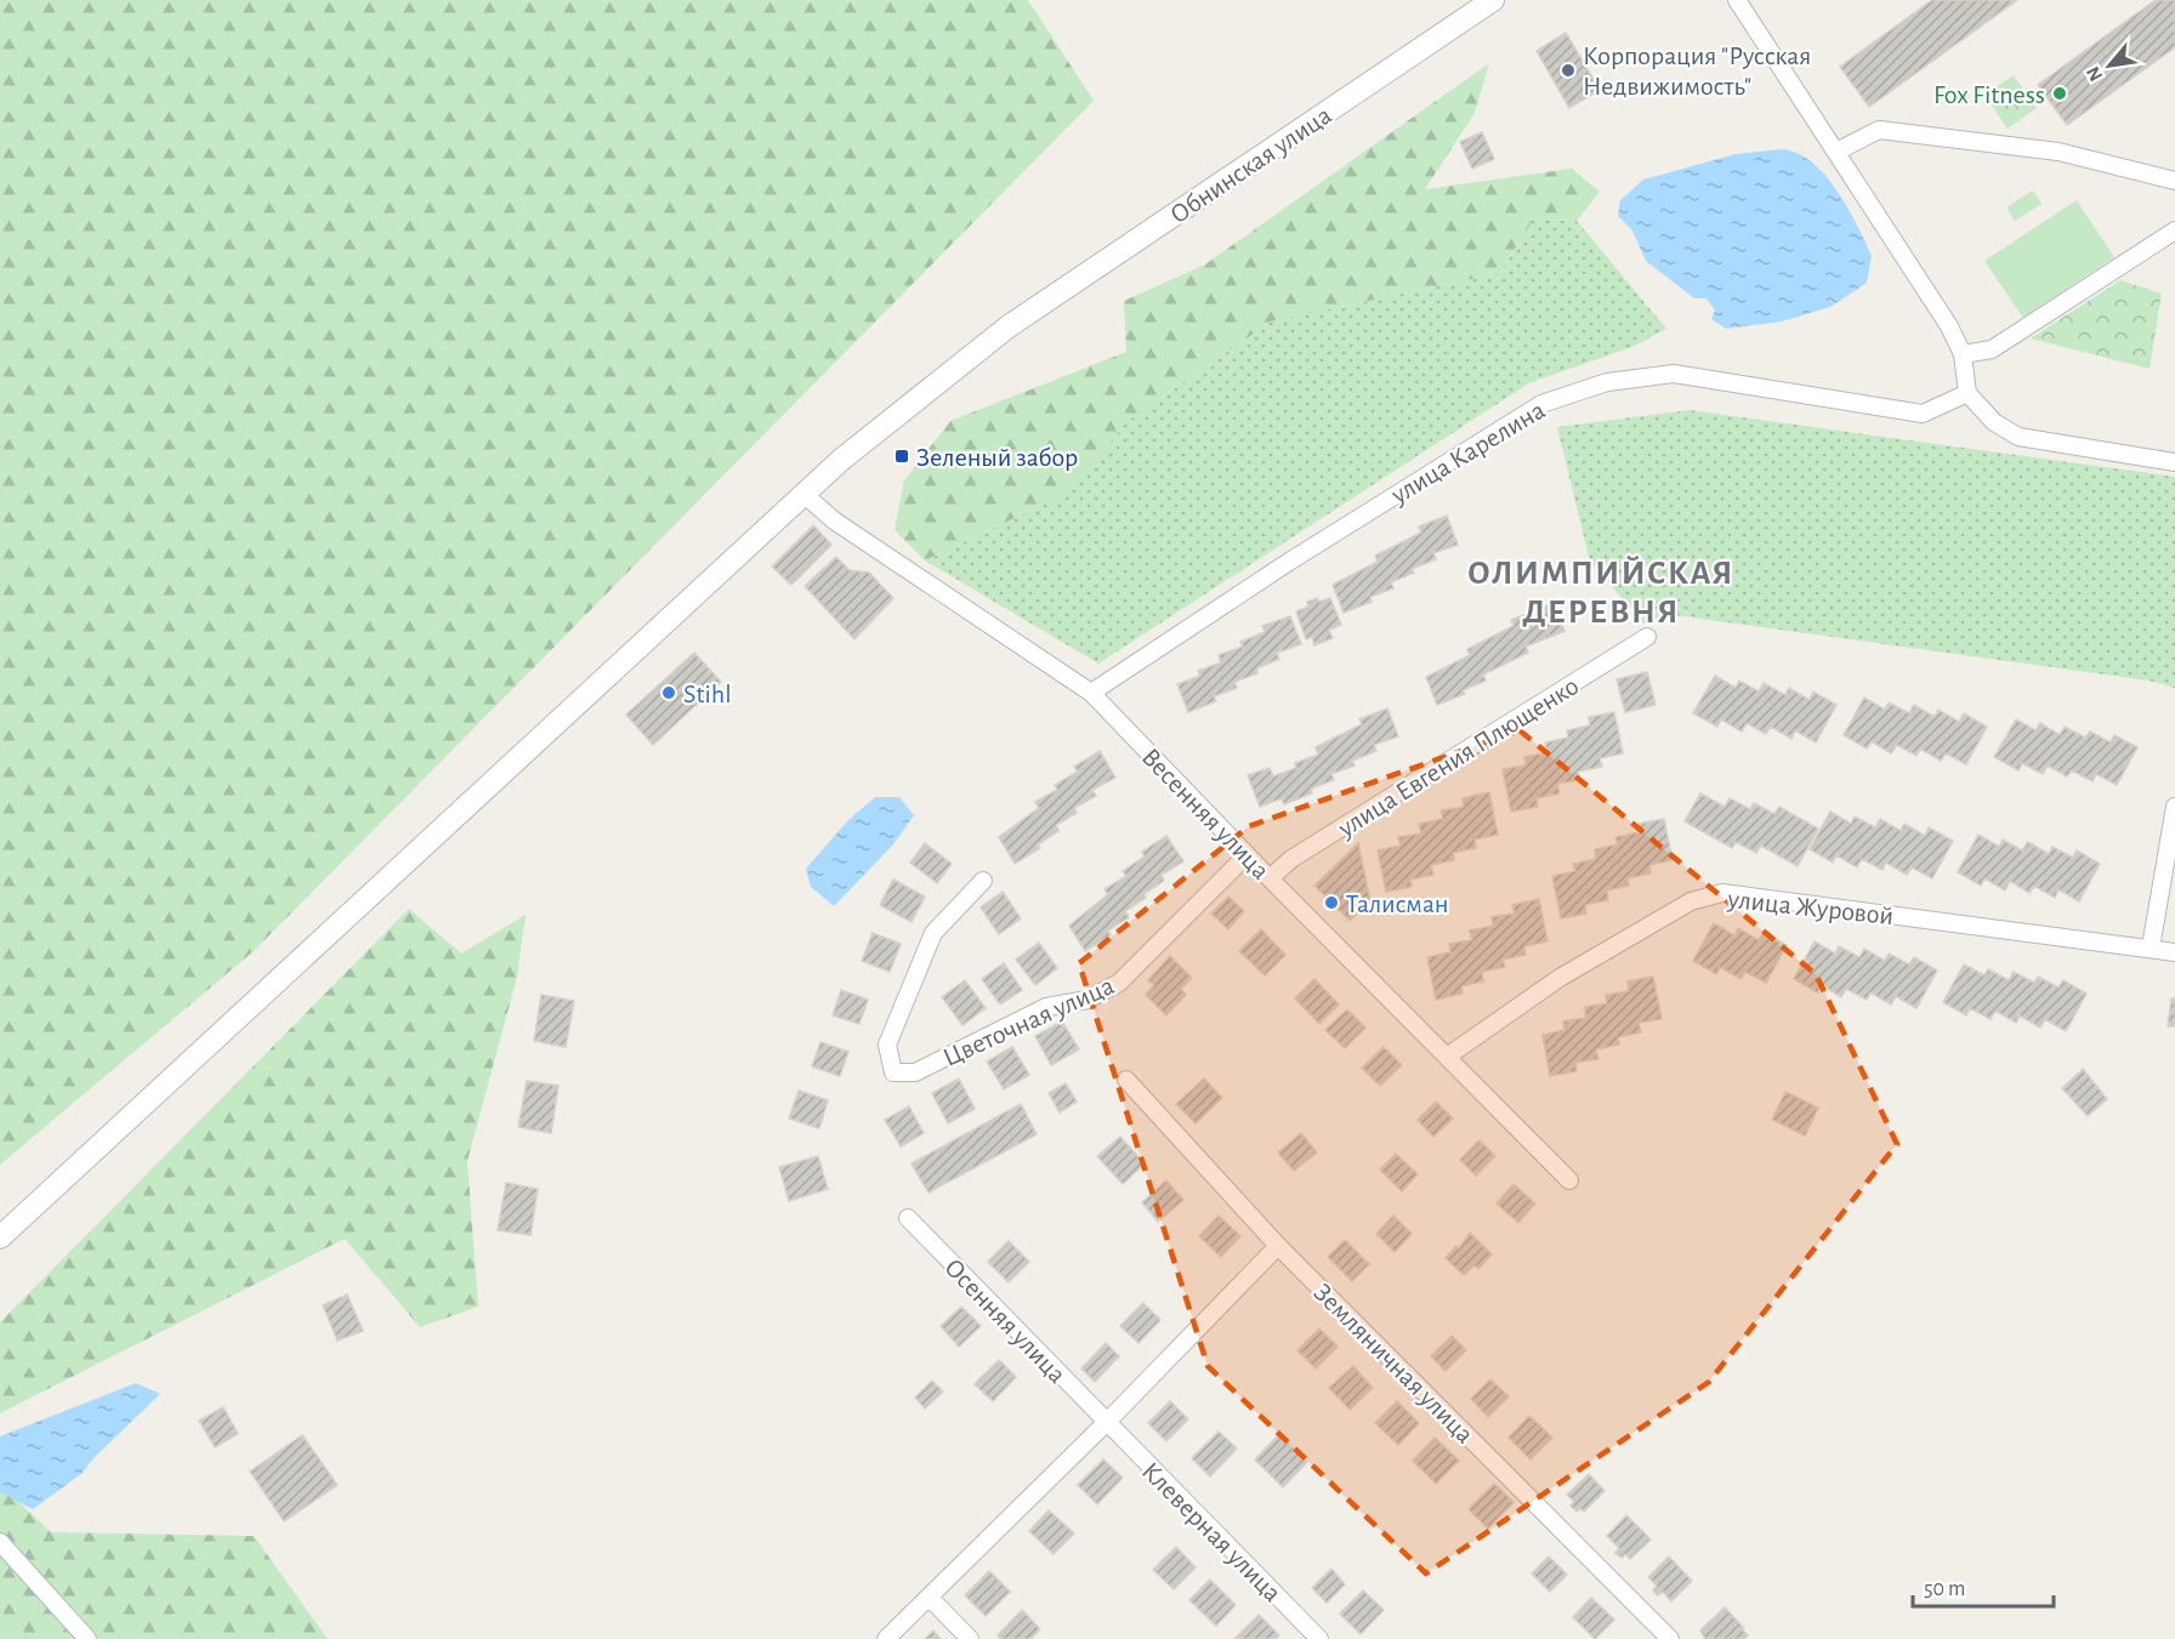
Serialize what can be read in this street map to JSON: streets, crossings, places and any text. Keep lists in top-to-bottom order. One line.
{"streets":{"street":["Обнинская улица","улица Карелина","улица Евгения Плющенко","Весенняя улица","улица Журовой","Цветочная улица","Осенняя улица","Земляничная улица","Клеверная улица"]},"crossings":[["Обнинская улица","Весенняя улица"],["улица Карелина","Весенняя улица"],["улица Евгения Плющенко","Весенняя улица"],["Весенняя улица","улица Журовой"],["Весенняя улица","Цветочная улица"],["Осенняя улица","Клеверная улица"]],"districts":["ОЛИМПИЙСКАЯ ДЕРЕВНЯ"],"places":{"other":["Корпорация \"Русская Недвижимость\"","Fox Fitness","Stihl","Талисман"],"transit":["Зеленый забор"]},"scale_bar":"50 m","north":"bottom left"}
